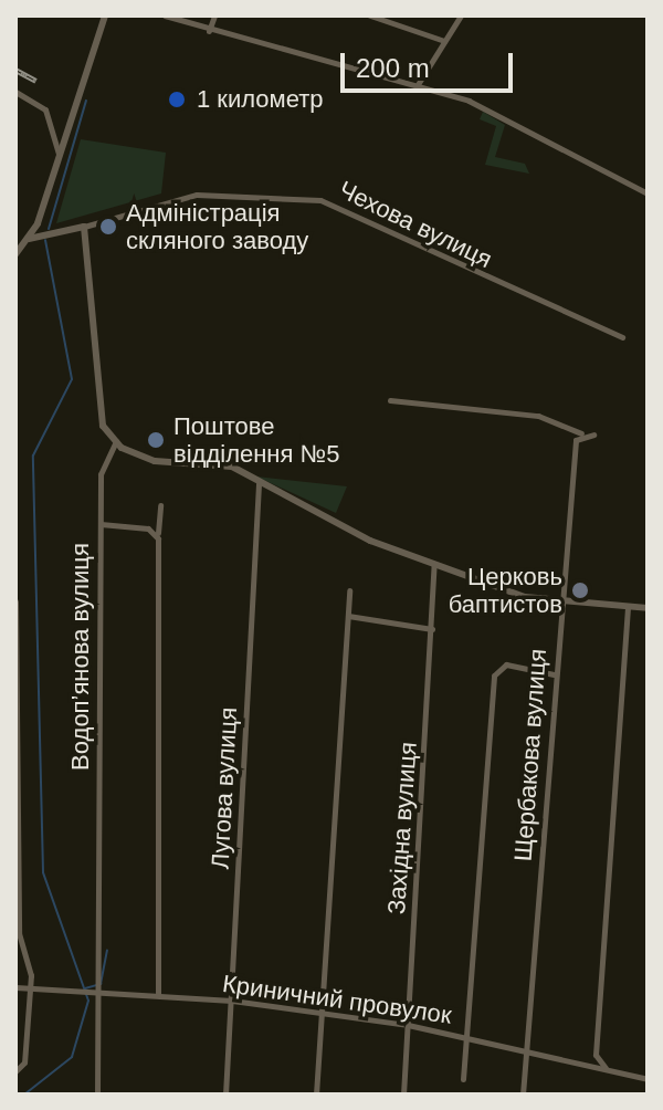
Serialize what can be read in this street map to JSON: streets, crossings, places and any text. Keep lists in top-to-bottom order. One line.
{"streets":{"street":["Чехова вулиця","Водоп’янова вулиця","Щербакова вулиця","Лугова вулиця","Західна вулиця","Криничний провулок"]},"crossings":[["Водоп’янова вулиця","Криничний провулок"],["Щербакова вулиця","Криничний провулок"],["Лугова вулиця","Криничний провулок"],["Західна вулиця","Криничний провулок"]],"places":["1 километр","Адміністрація скляного заводу","Поштове відділення №5","Церковь баптистов"],"scale_bar":"200 m"}
